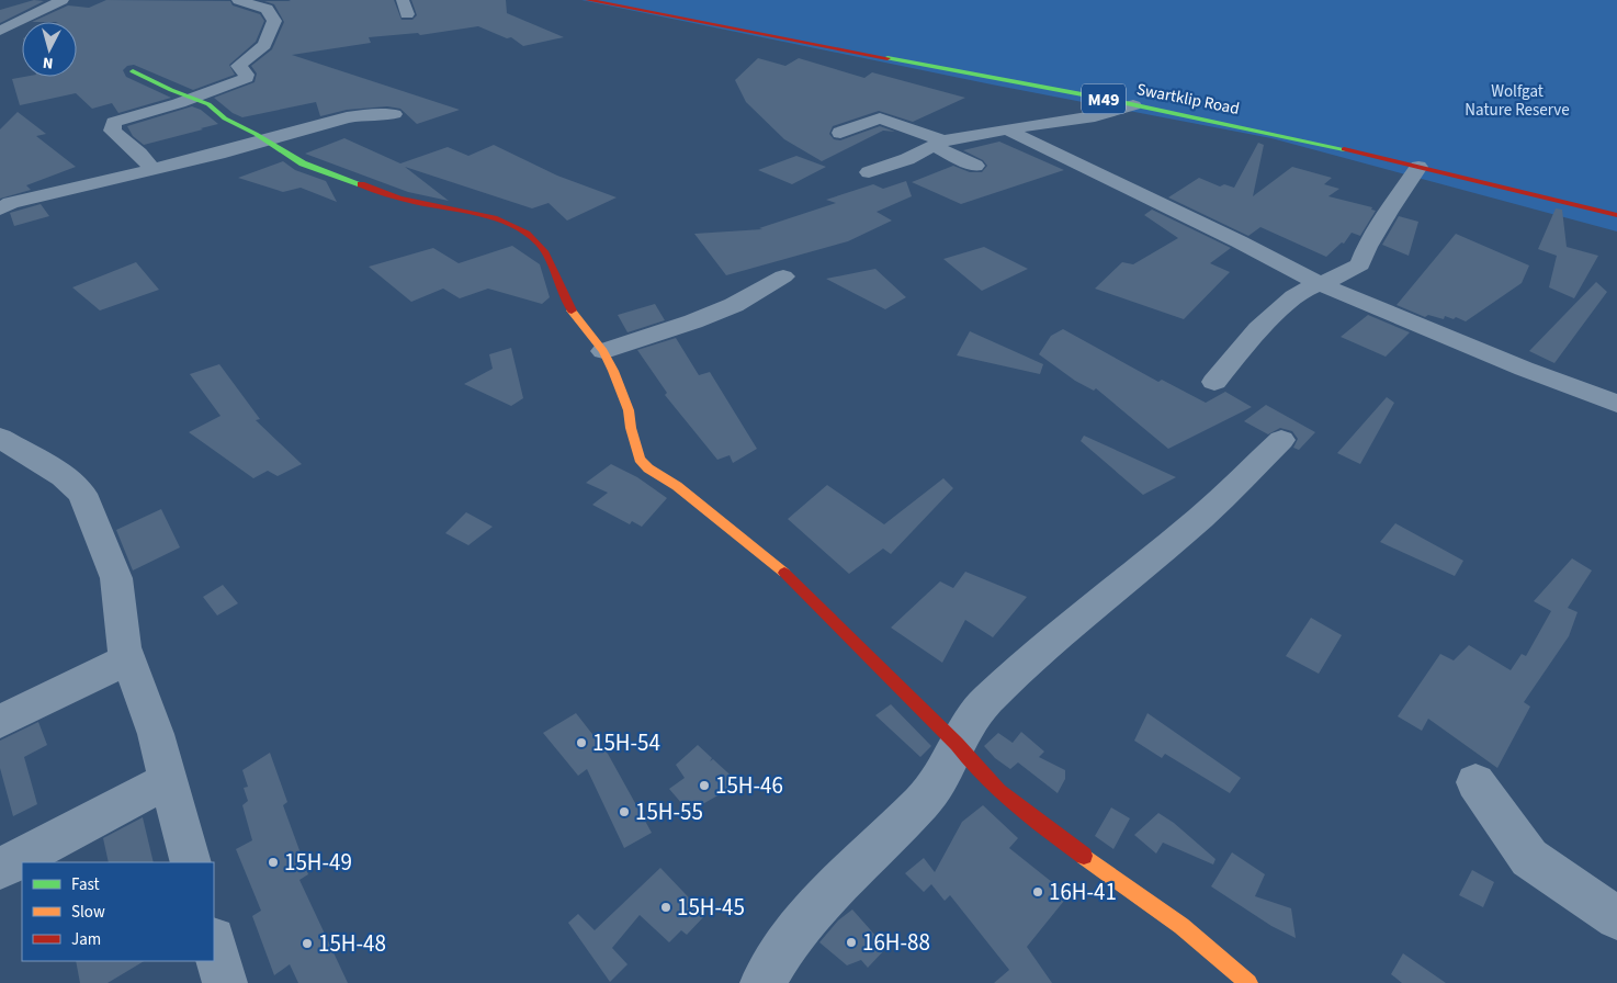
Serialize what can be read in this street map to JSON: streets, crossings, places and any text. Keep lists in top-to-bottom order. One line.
{"streets":{"street":["M49","Swartklip Road"]},"parks":["Wolfgat Nature Reserve"],"places":["15H-54","15H-46","15H-55","15H-49","16H-41","15H-45","16H-88","15H-48"],"legend":["Fast","Slow","Jam"],"north":"bottom"}
